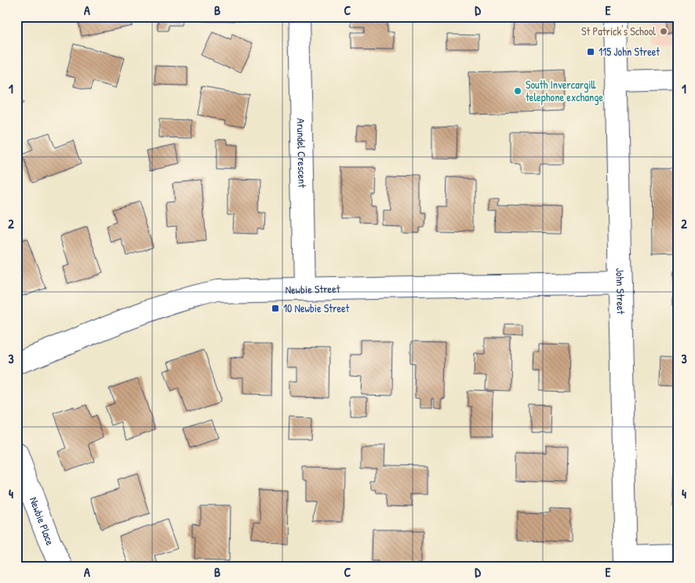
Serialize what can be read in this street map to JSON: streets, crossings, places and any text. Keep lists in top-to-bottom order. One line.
{"streets":{"street":["Arundel Crescent","Newbie Street","John Street","Newbie Place"]},"crossings":[["Arundel Crescent","Newbie Street"],["Newbie Street","John Street"]],"places":{"other":["St Patrick's School","South Invercargill telephone exchange"],"transit":["115 John Street","10 Newbie Street"]},"grid":{"columns":["A","B","C","D","E"],"rows":["1","2","3","4"]}}
